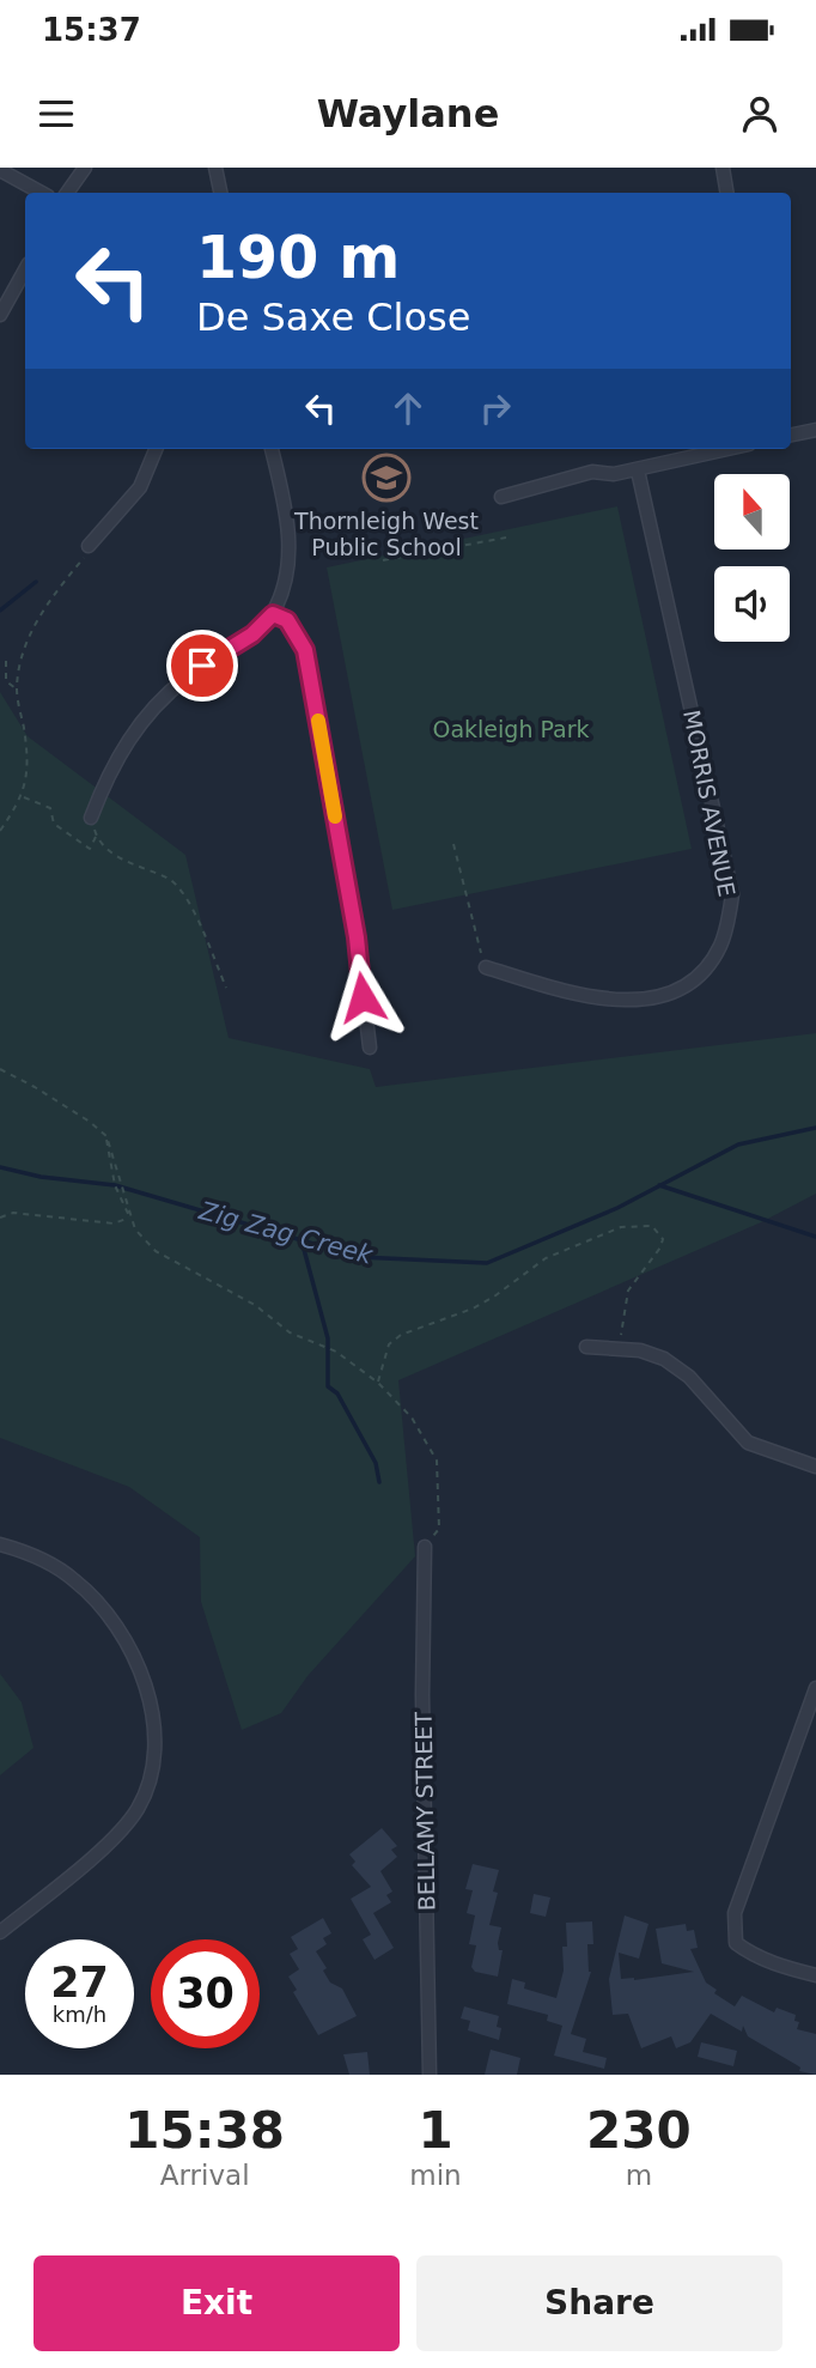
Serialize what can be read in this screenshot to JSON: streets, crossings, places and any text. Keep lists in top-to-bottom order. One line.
{"streets":{"street":["MORRIS AVENUE","BELLAMY STREET"]},"water":["Zig Zag Creek"],"parks":["Oakleigh Park"],"places":{"school or university":["Thornleigh West Public School"]},"north":"top","page":{"status":"15:37","header":"Waylane","turn":["190 m","De Saxe Close"],"speed":"27 km/h","limit":"30","eta":["15:38","Arrival","1","min","230","m"],"buttons":["Exit","Share"]}}
